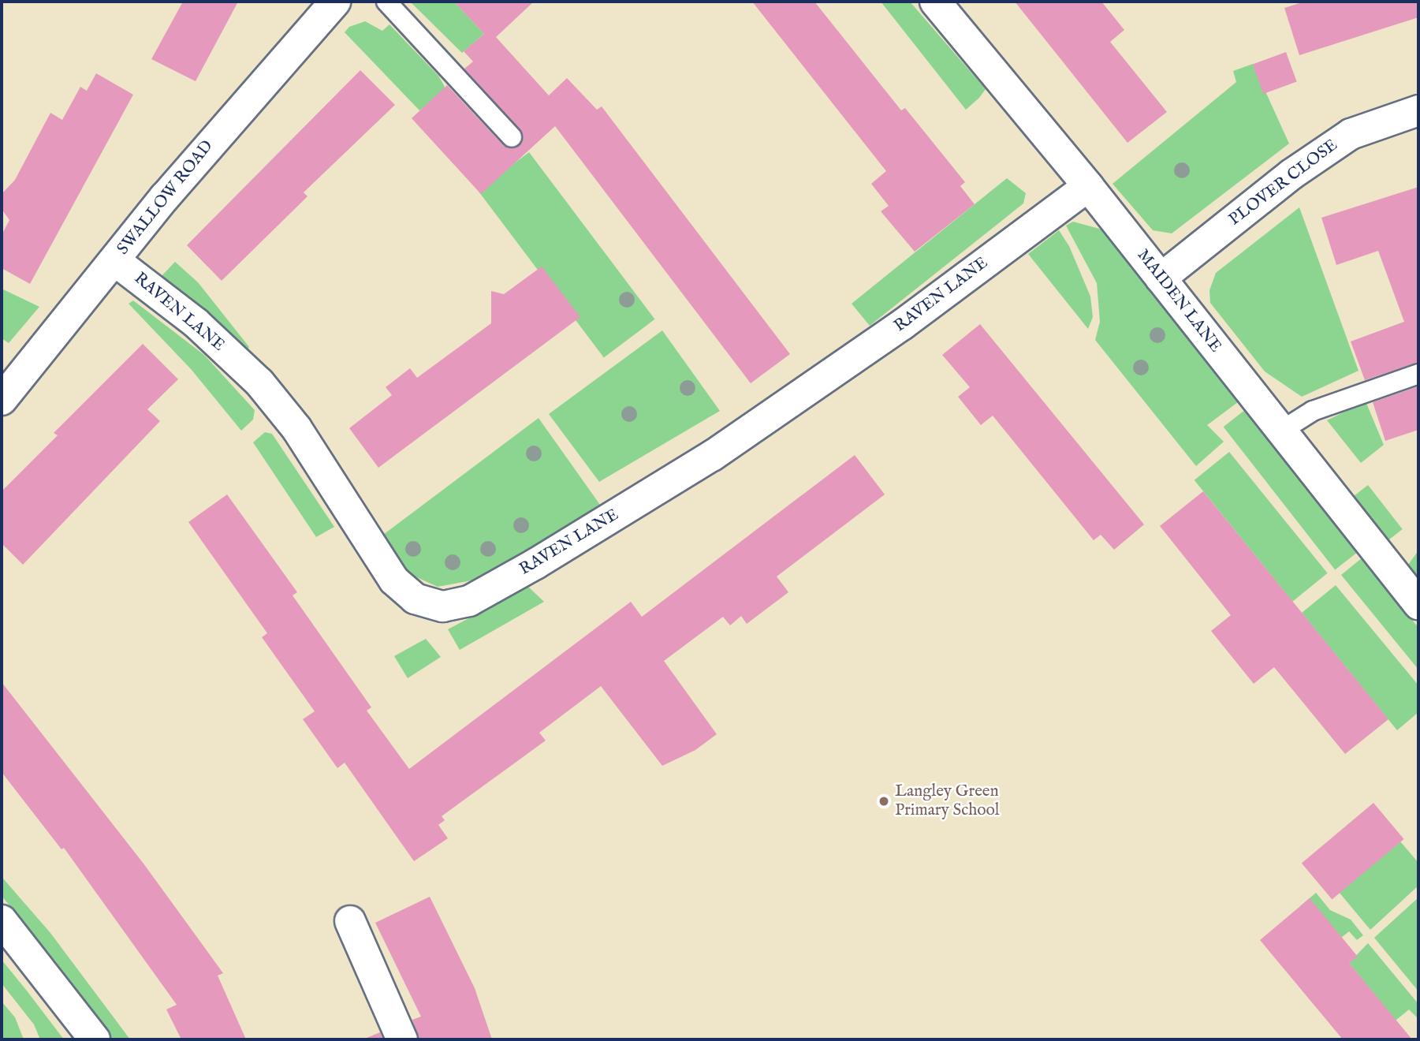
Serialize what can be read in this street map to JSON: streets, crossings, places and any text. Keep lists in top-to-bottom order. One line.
{"streets":{"street":["PLOVER CLOSE","SWALLOW ROAD","RAVEN LANE","MAIDEN LANE"]},"crossings":[["PLOVER CLOSE","MAIDEN LANE"],["SWALLOW ROAD","RAVEN LANE"],["RAVEN LANE","MAIDEN LANE"]],"places":["Langley Green Primary School"]}
